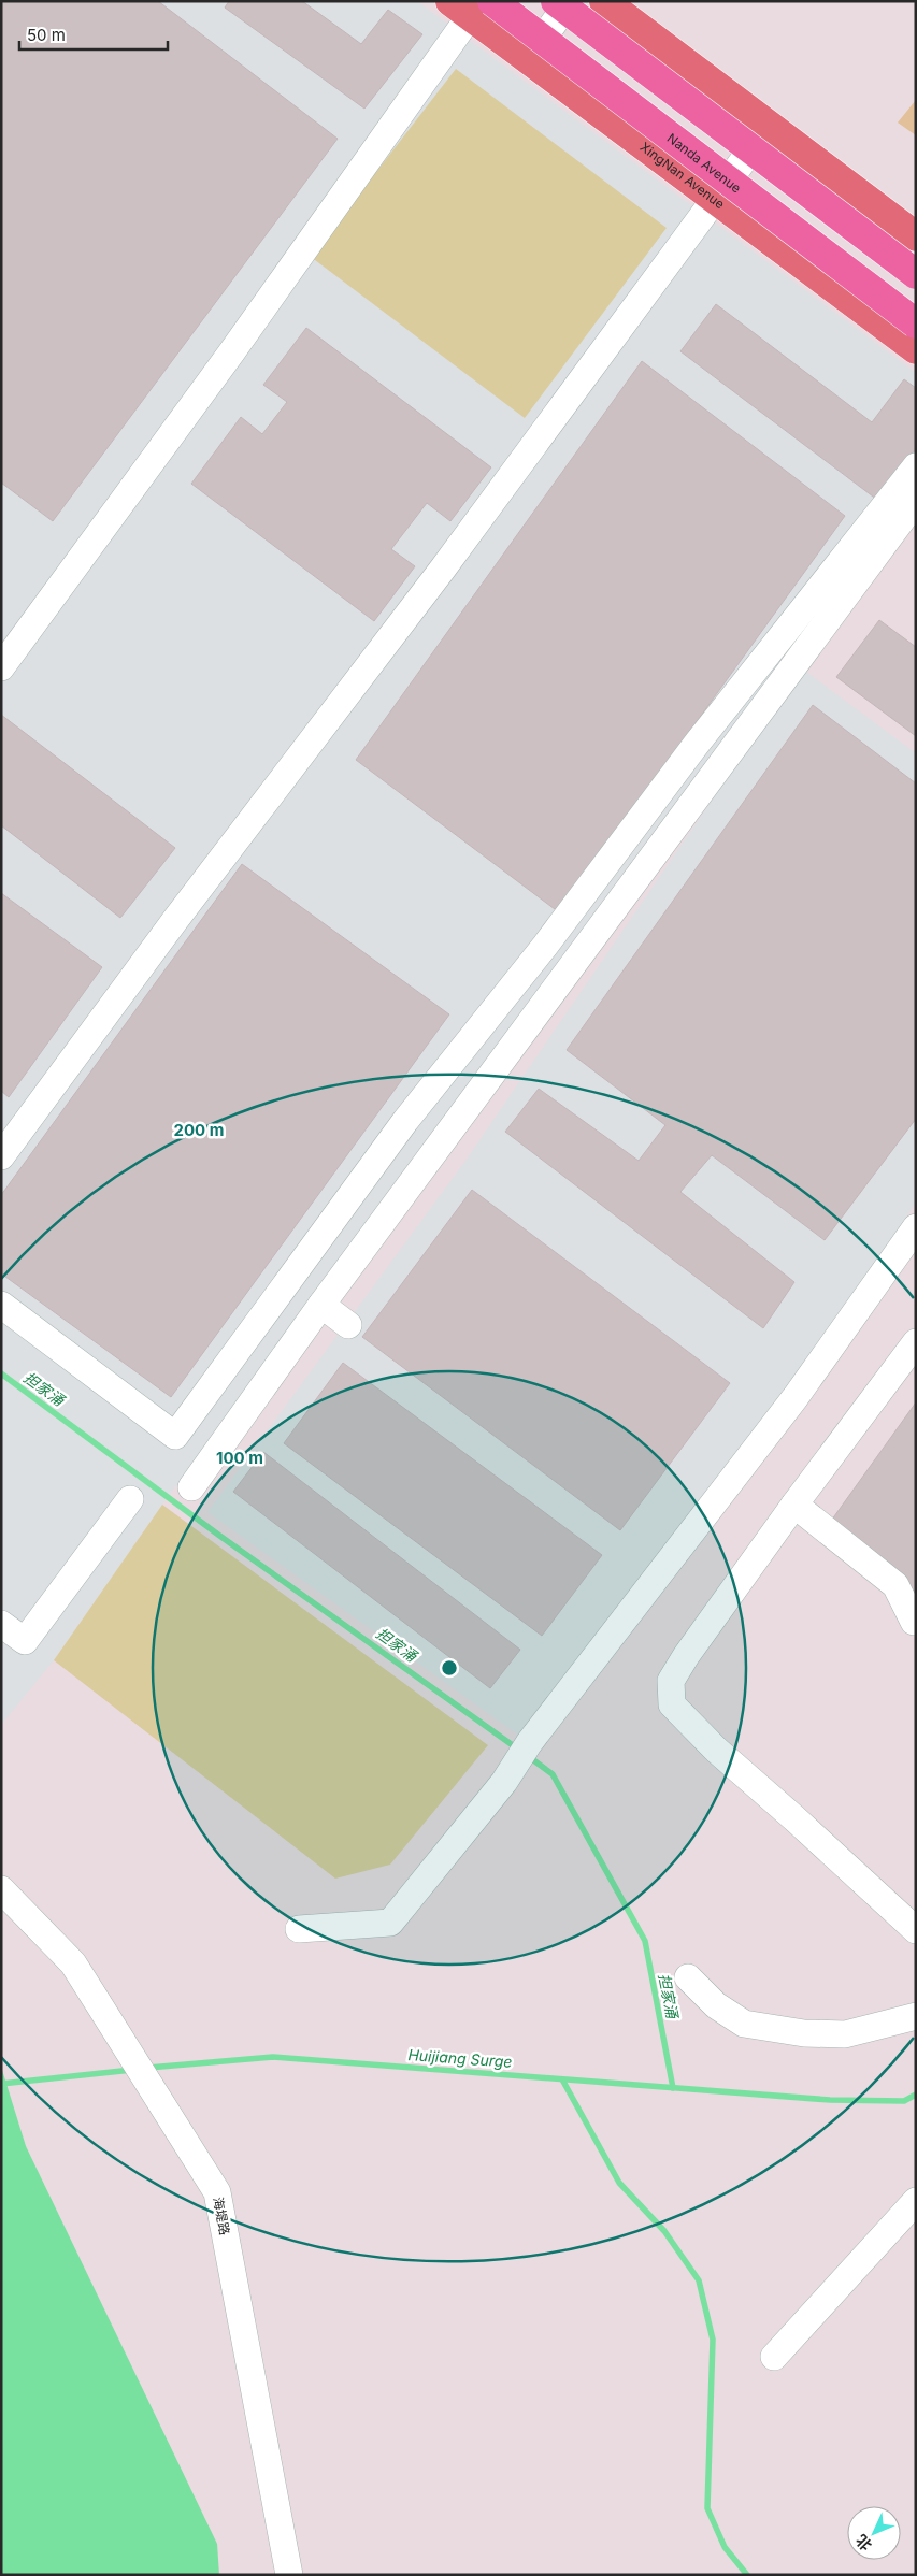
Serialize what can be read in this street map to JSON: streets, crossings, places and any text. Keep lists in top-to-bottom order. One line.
{"streets":{"highway":["Nanda Avenue"],"main road":["XingNan Avenue"],"street":["海堤路"]},"crossings":[["Nanda Avenue","XingNan Avenue"]],"water":["担家涌","Huijiang Surge"],"scale_bar":"50 m","north":"bottom left","rings":["200 m","100 m"]}
